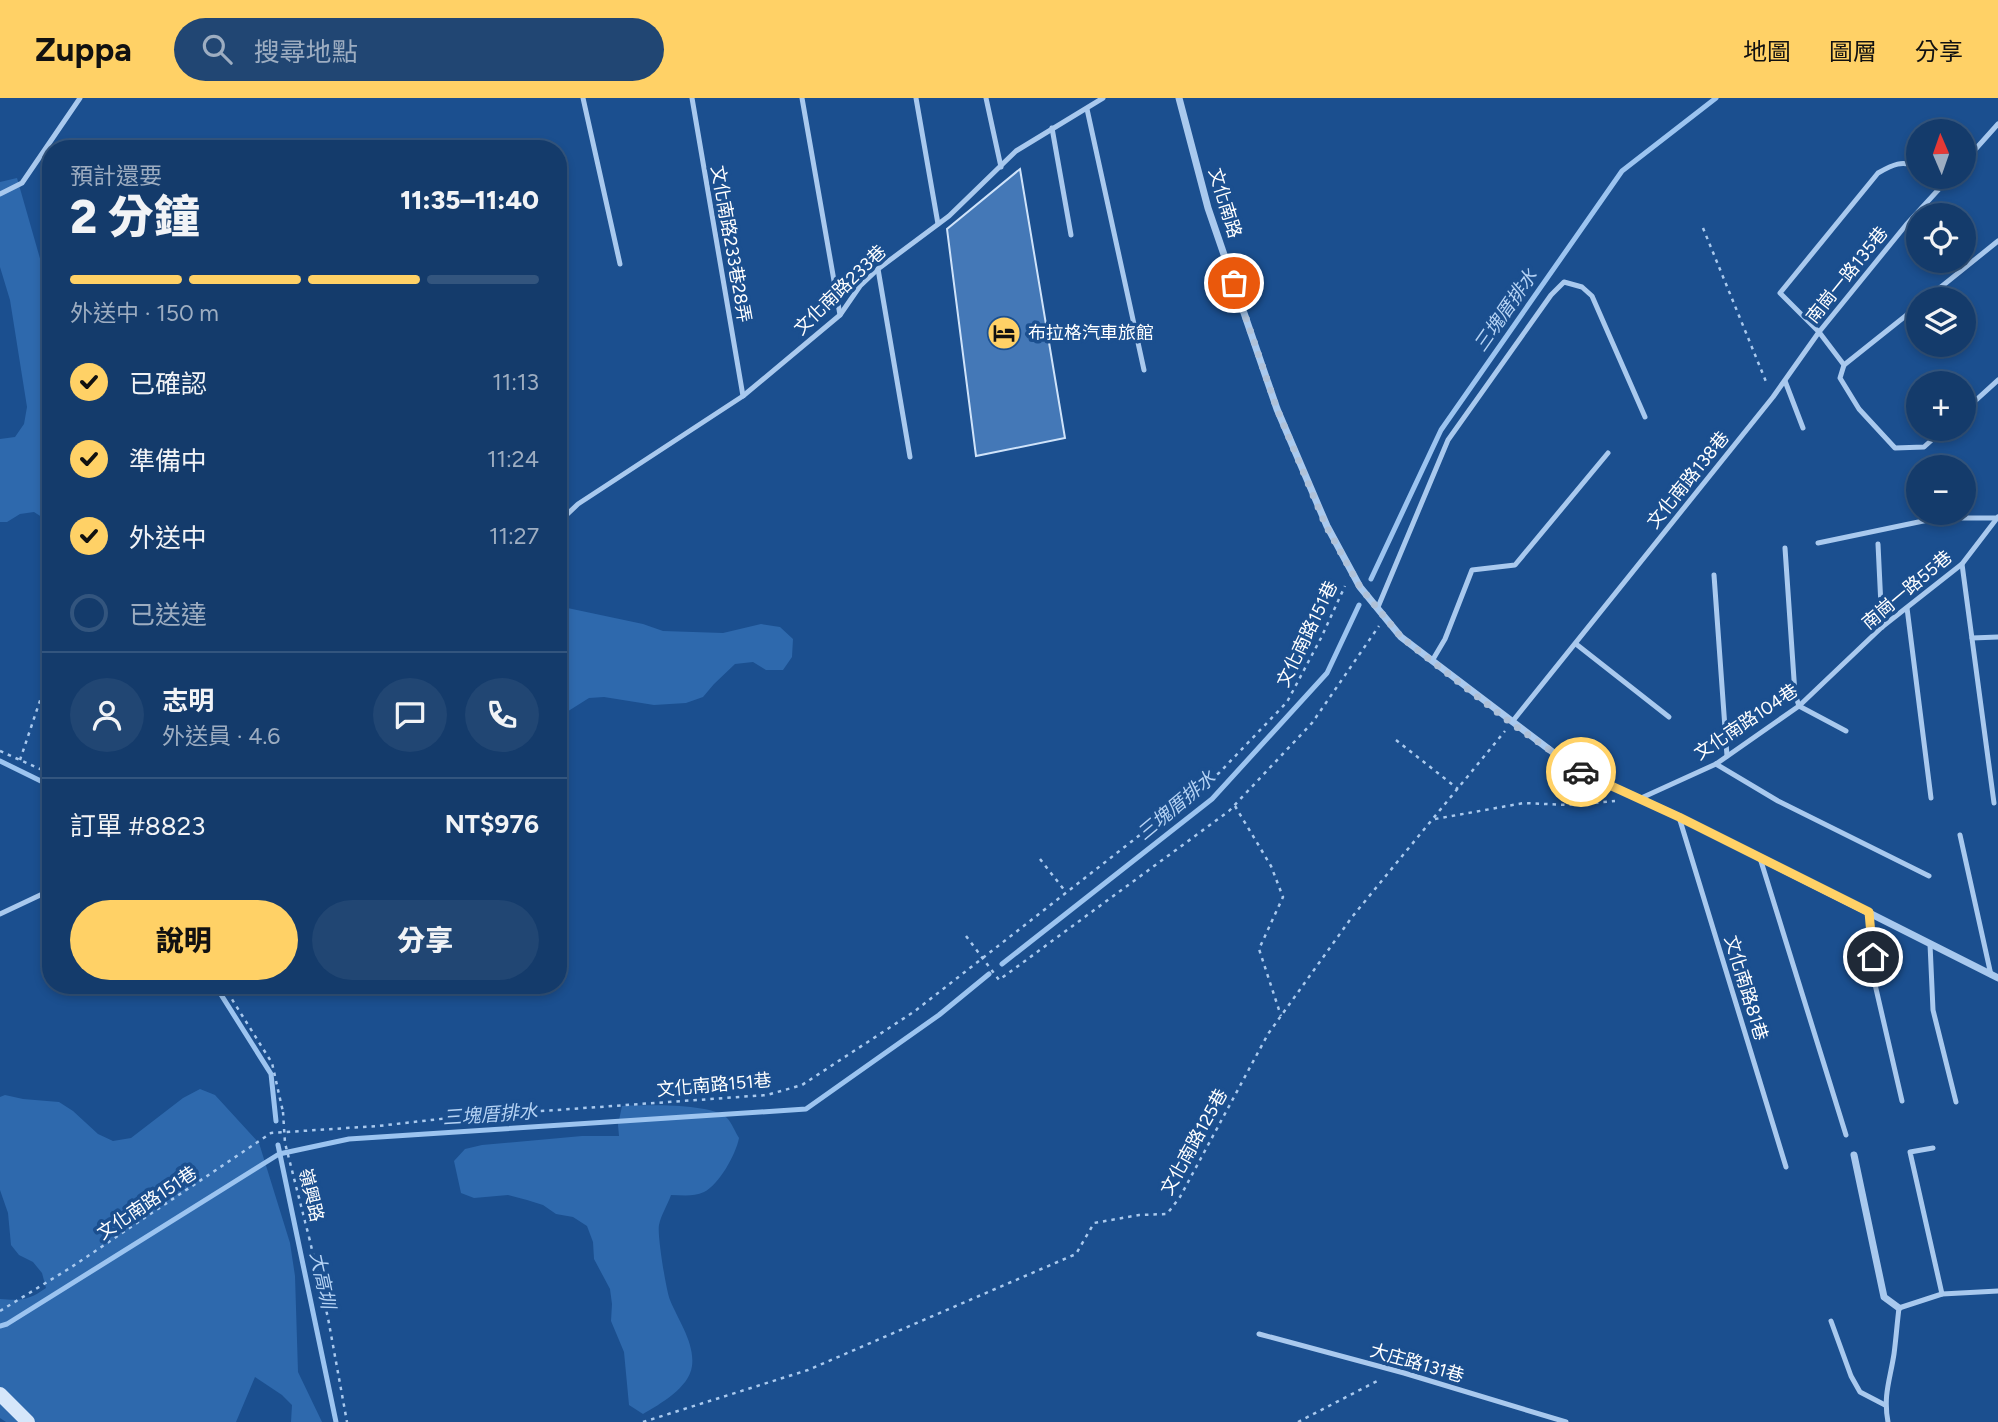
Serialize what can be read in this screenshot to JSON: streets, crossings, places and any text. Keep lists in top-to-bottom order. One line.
{"streets":{"street":["文化南路"],"lane":["文化南路233巷28弄","南崗一路135巷","文化南路233巷","文化南路138巷","南崗一路55巷","文化南路104巷","文化南路81巷","大庄路131巷"],"path":["文化南路151巷","文化南路125巷","嶺興路"]},"crossings":[["文化南路","文化南路138巷"],["文化南路","文化南路151巷"],["文化南路","文化南路104巷"],["文化南路","文化南路81巷"],["文化南路","文化南路125巷"],["文化南路233巷28弄","文化南路233巷"],["南崗一路135巷","文化南路138巷"],["文化南路138巷","文化南路125巷"],["南崗一路55巷","文化南路104巷"]],"water":["三塊厝排水","大高圳"],"places":{"hotel":["布拉格汽車旅館"]},"north":"top","page":{"header":"Zuppa","search":"搜尋地點","nav":["地圖","圖層","分享"],"map_buttons":["+","−"],"heading":["2 分鐘","預計還要","11:35–11:40"],"panel":["志明","外送員 · 4.6","訂單 #8823","NT$976"],"bar":"外送中 · 150 m","list":[["已確認","11:13"],["準備中","11:24"],["外送中","11:27"],"已送達"],"buttons":["說明","分享"]}}
